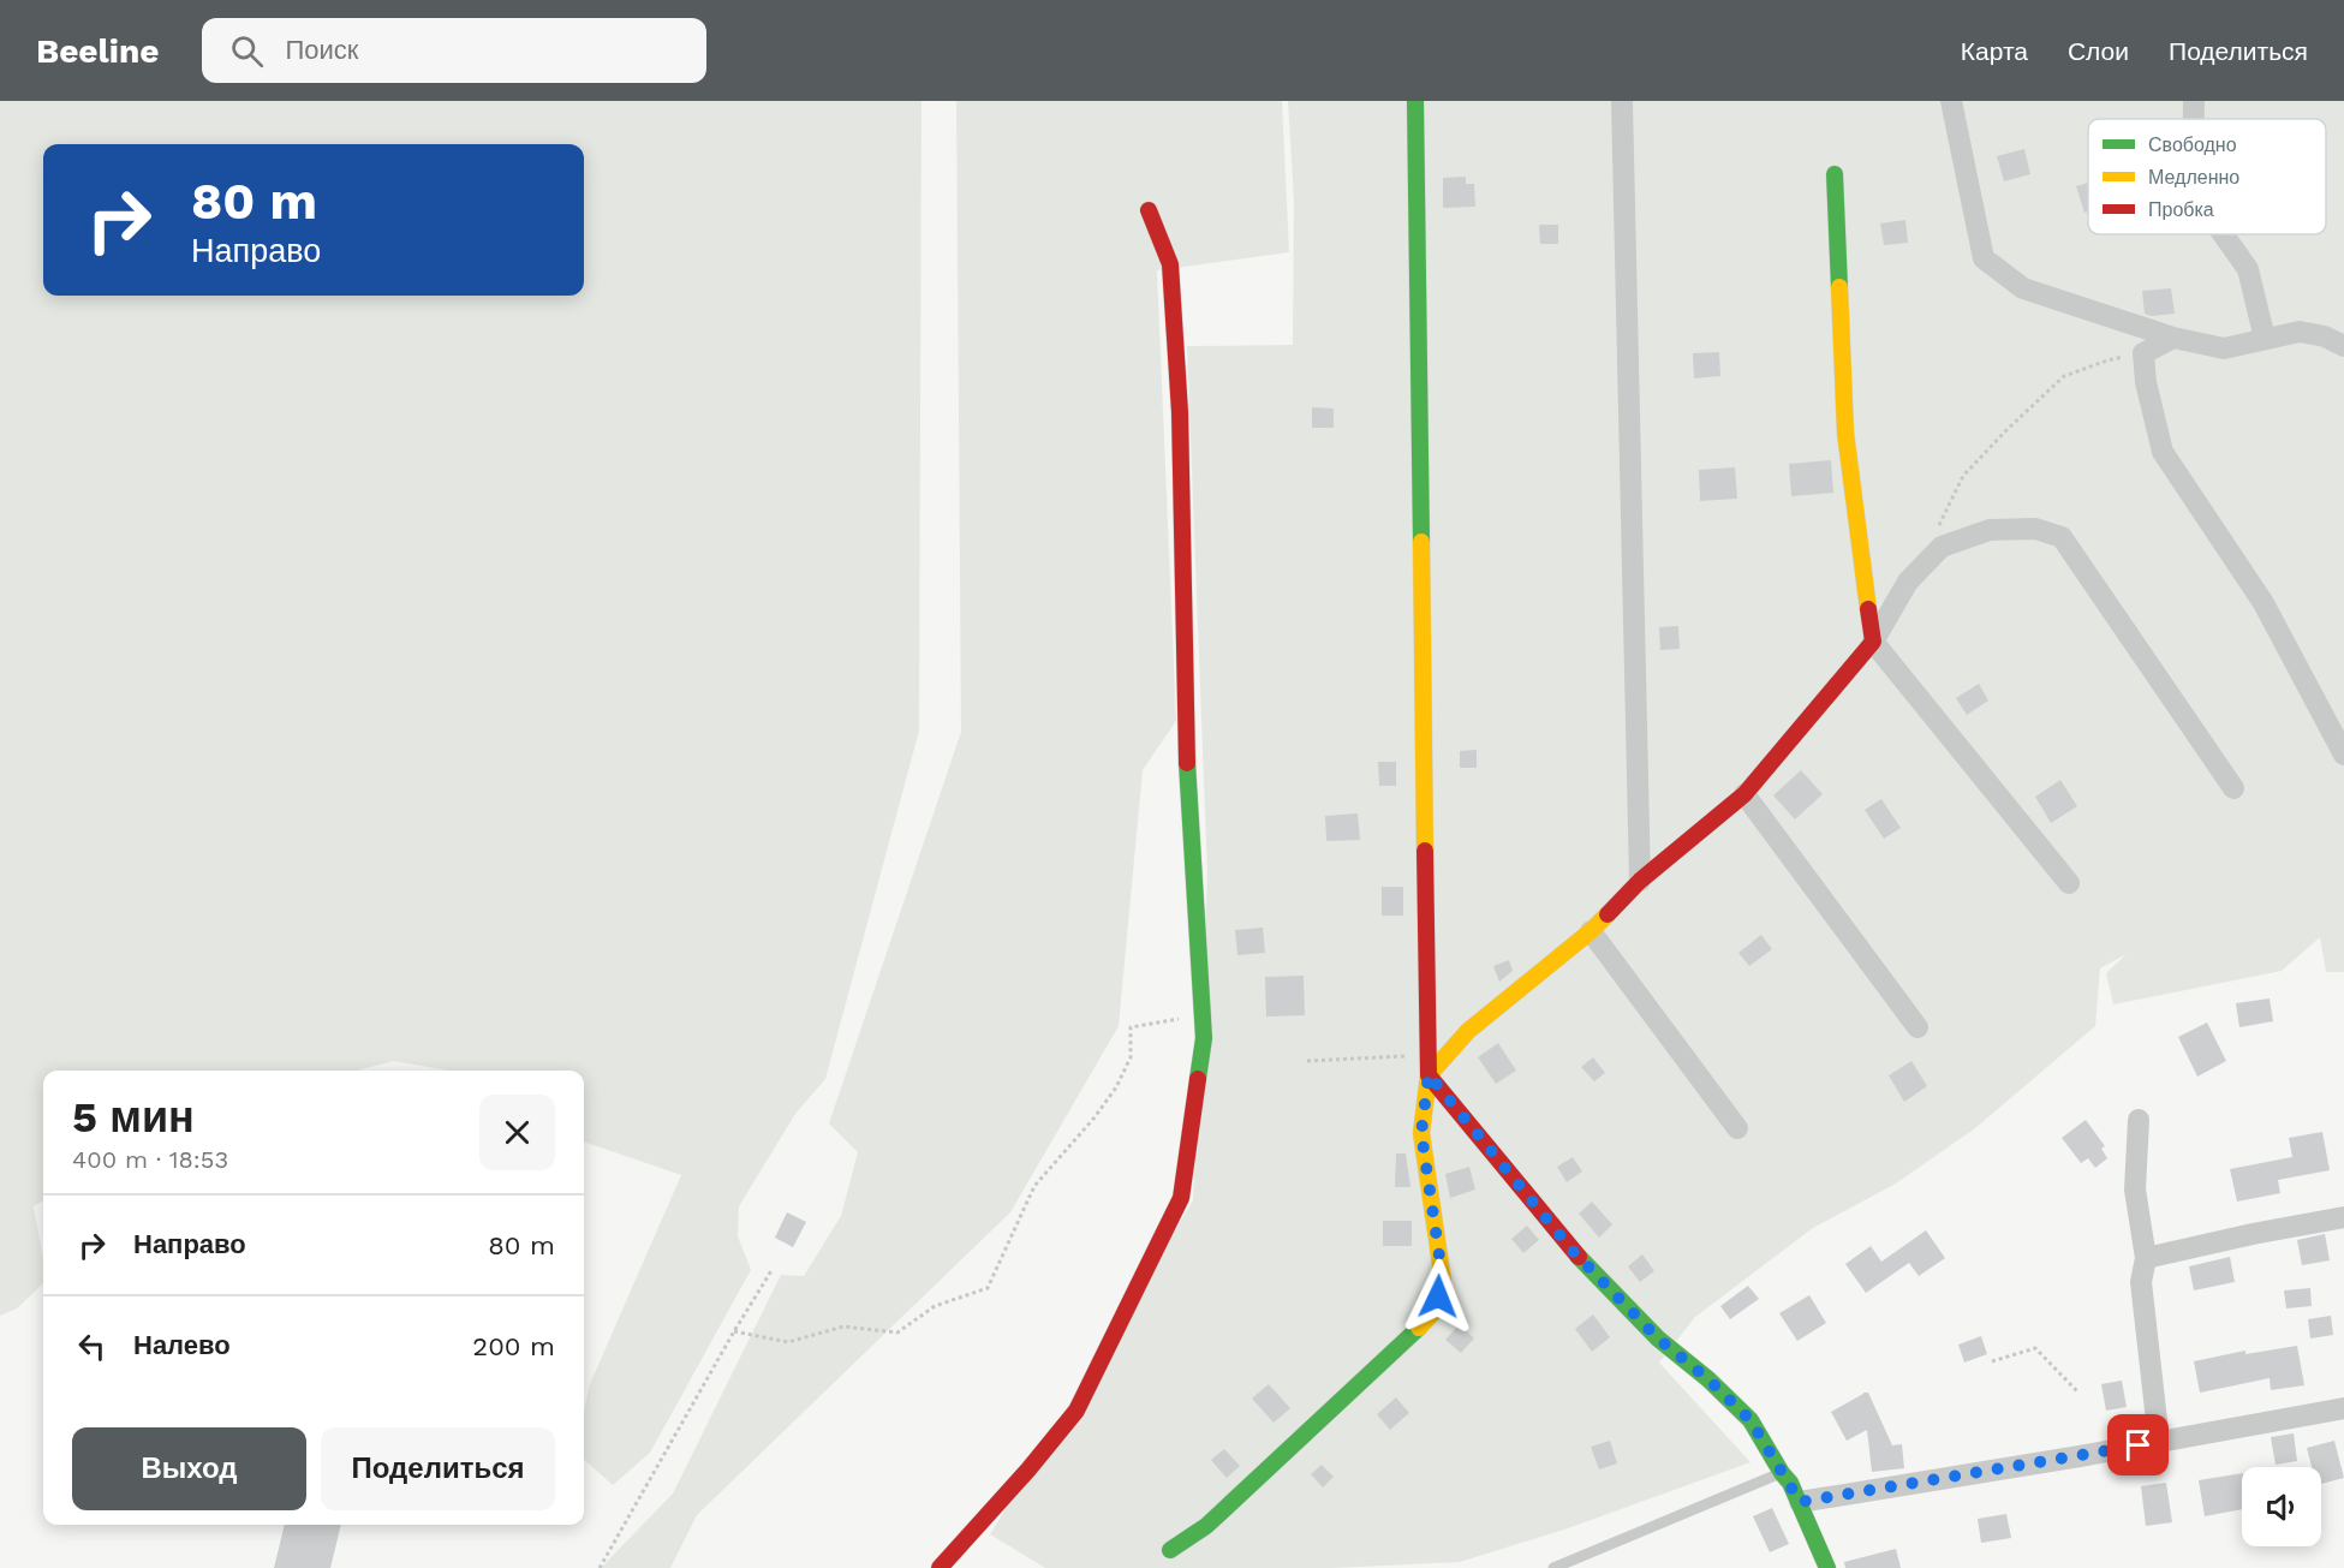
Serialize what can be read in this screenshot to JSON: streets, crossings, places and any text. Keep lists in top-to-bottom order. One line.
{"legend":["Свободно","Медленно","Пробка"],"page":{"header":"Beeline","search":"Поиск","nav":["Карта","Слои","Поделиться"],"turn":["80 m","Направо"],"heading":["5 мин","400 m · 18:53"],"list":[{"name":"Направо","value":"80 m"},{"name":"Налево","value":"200 m"}],"buttons":["Выход","Поделиться"]}}
